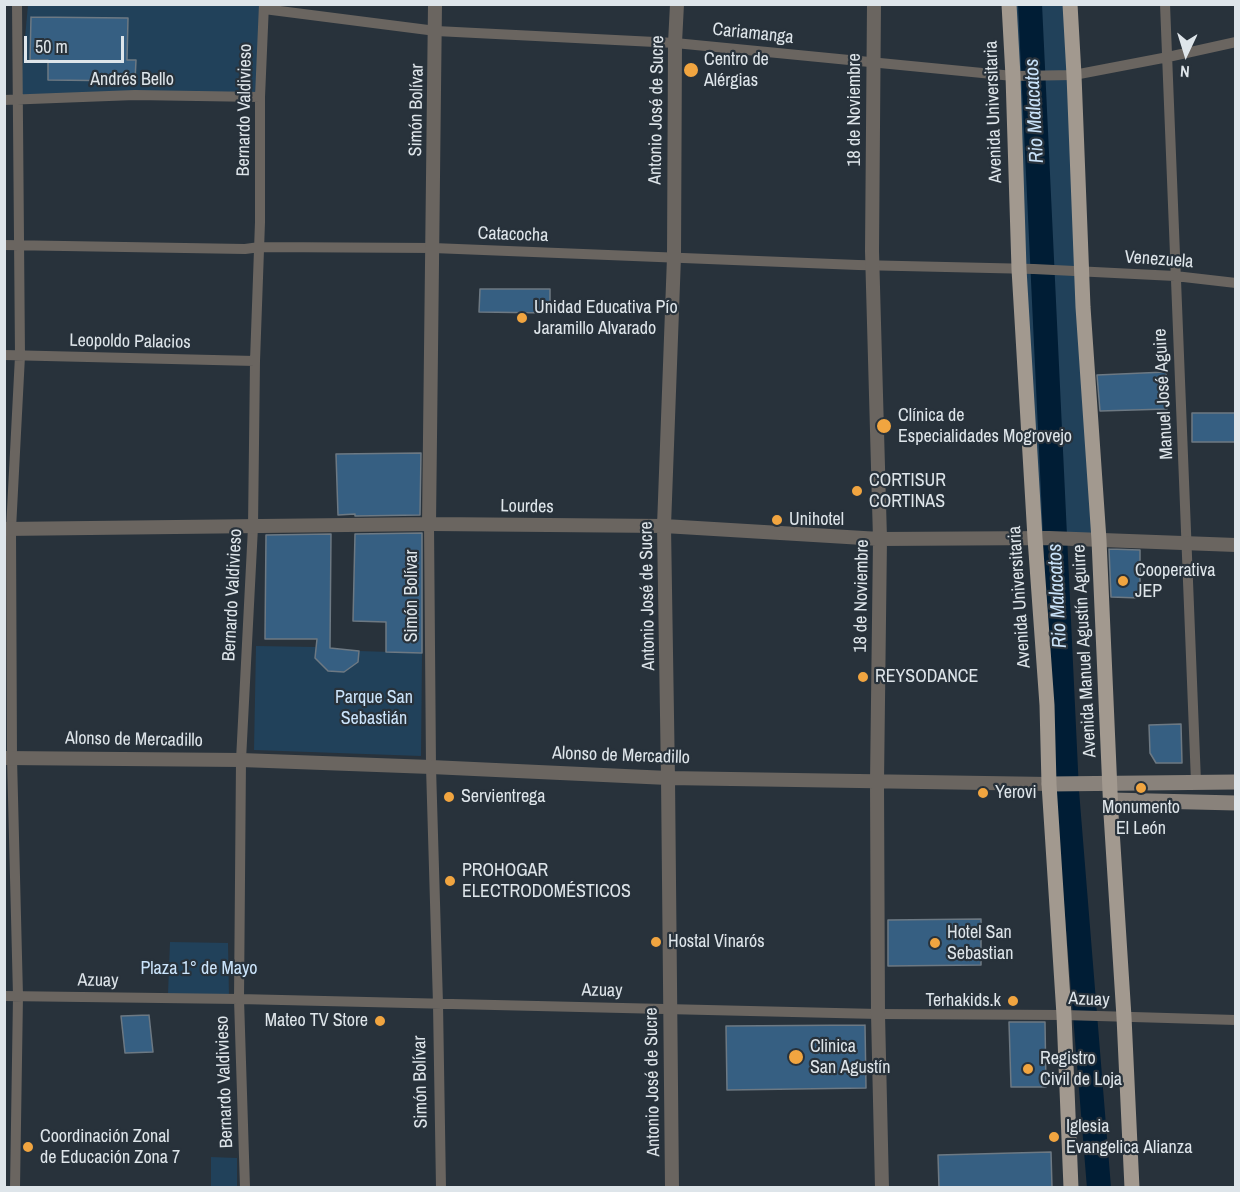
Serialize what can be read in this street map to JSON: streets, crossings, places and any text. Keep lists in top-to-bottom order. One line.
{"streets":{"main road":["Avenida Universitaria","Avenida Manuel Agustín Aguirre","Alonso de Mercadillo"],"street":["Cariamanga","Andrés Bello","Bernardo Valdivieso","Simón Bolívar","Antonio José de Sucre","18 de Noviembre","Catacocha","Venezuela","Leopoldo Palacios","Manuel José Aguire","Lourdes","Azuay"]},"crossings":[["Cariamanga","Bernardo Valdivieso"],["Cariamanga","Simón Bolívar"],["Cariamanga","Antonio José de Sucre"],["Cariamanga","18 de Noviembre"],["Cariamanga","Avenida Universitaria"],["Cariamanga","Manuel José Aguire"],["Cariamanga","Avenida Manuel Agustín Aguirre"],["Andrés Bello","Bernardo Valdivieso"],["Bernardo Valdivieso","Catacocha"],["Bernardo Valdivieso","Leopoldo Palacios"],["Bernardo Valdivieso","Lourdes"],["Bernardo Valdivieso","Alonso de Mercadillo"],["Bernardo Valdivieso","Azuay"],["Simón Bolívar","Catacocha"],["Simón Bolívar","Lourdes"],["Simón Bolívar","Alonso de Mercadillo"],["Simón Bolívar","Azuay"],["Antonio José de Sucre","Catacocha"],["Antonio José de Sucre","Lourdes"],["Antonio José de Sucre","Alonso de Mercadillo"],["Antonio José de Sucre","Azuay"],["18 de Noviembre","Catacocha"],["18 de Noviembre","Lourdes"],["18 de Noviembre","Alonso de Mercadillo"],["18 de Noviembre","Azuay"],["Avenida Universitaria","Catacocha"],["Avenida Universitaria","Venezuela"],["Avenida Universitaria","Lourdes"],["Avenida Universitaria","Alonso de Mercadillo"],["Avenida Universitaria","Azuay"],["Catacocha","Venezuela"],["Venezuela","Manuel José Aguire"],["Venezuela","Avenida Manuel Agustín Aguirre"],["Manuel José Aguire","Lourdes"],["Manuel José Aguire","Alonso de Mercadillo"],["Lourdes","Avenida Manuel Agustín Aguirre"],["Avenida Manuel Agustín Aguirre","Alonso de Mercadillo"],["Avenida Manuel Agustín Aguirre","Azuay"]],"water":["Rio Malacatos"],"parks":["Parque San Sebastián","Plaza 1° de Mayo"],"places":["Centro de Alérgias","Unidad Educativa Pío Jaramillo Alvarado","Clínica de Especialidades Mogrovejo","CORTISUR CORTINAS","Unihotel","Cooperativa JEP","REYSODANCE","Monumento El León","Yerovi","Servientrega","PROHOGAR ELECTRODOMÉSTICOS","Hostal Vinarós","Hotel San Sebastian","Terhakids.k","Mateo TV Store","Clinica San Agustín","Registro Civil de Loja","Iglesia Evangelica Alianza","Coordinación Zonal de Educación Zona 7"],"scale_bar":"50 m","north":"bottom"}
